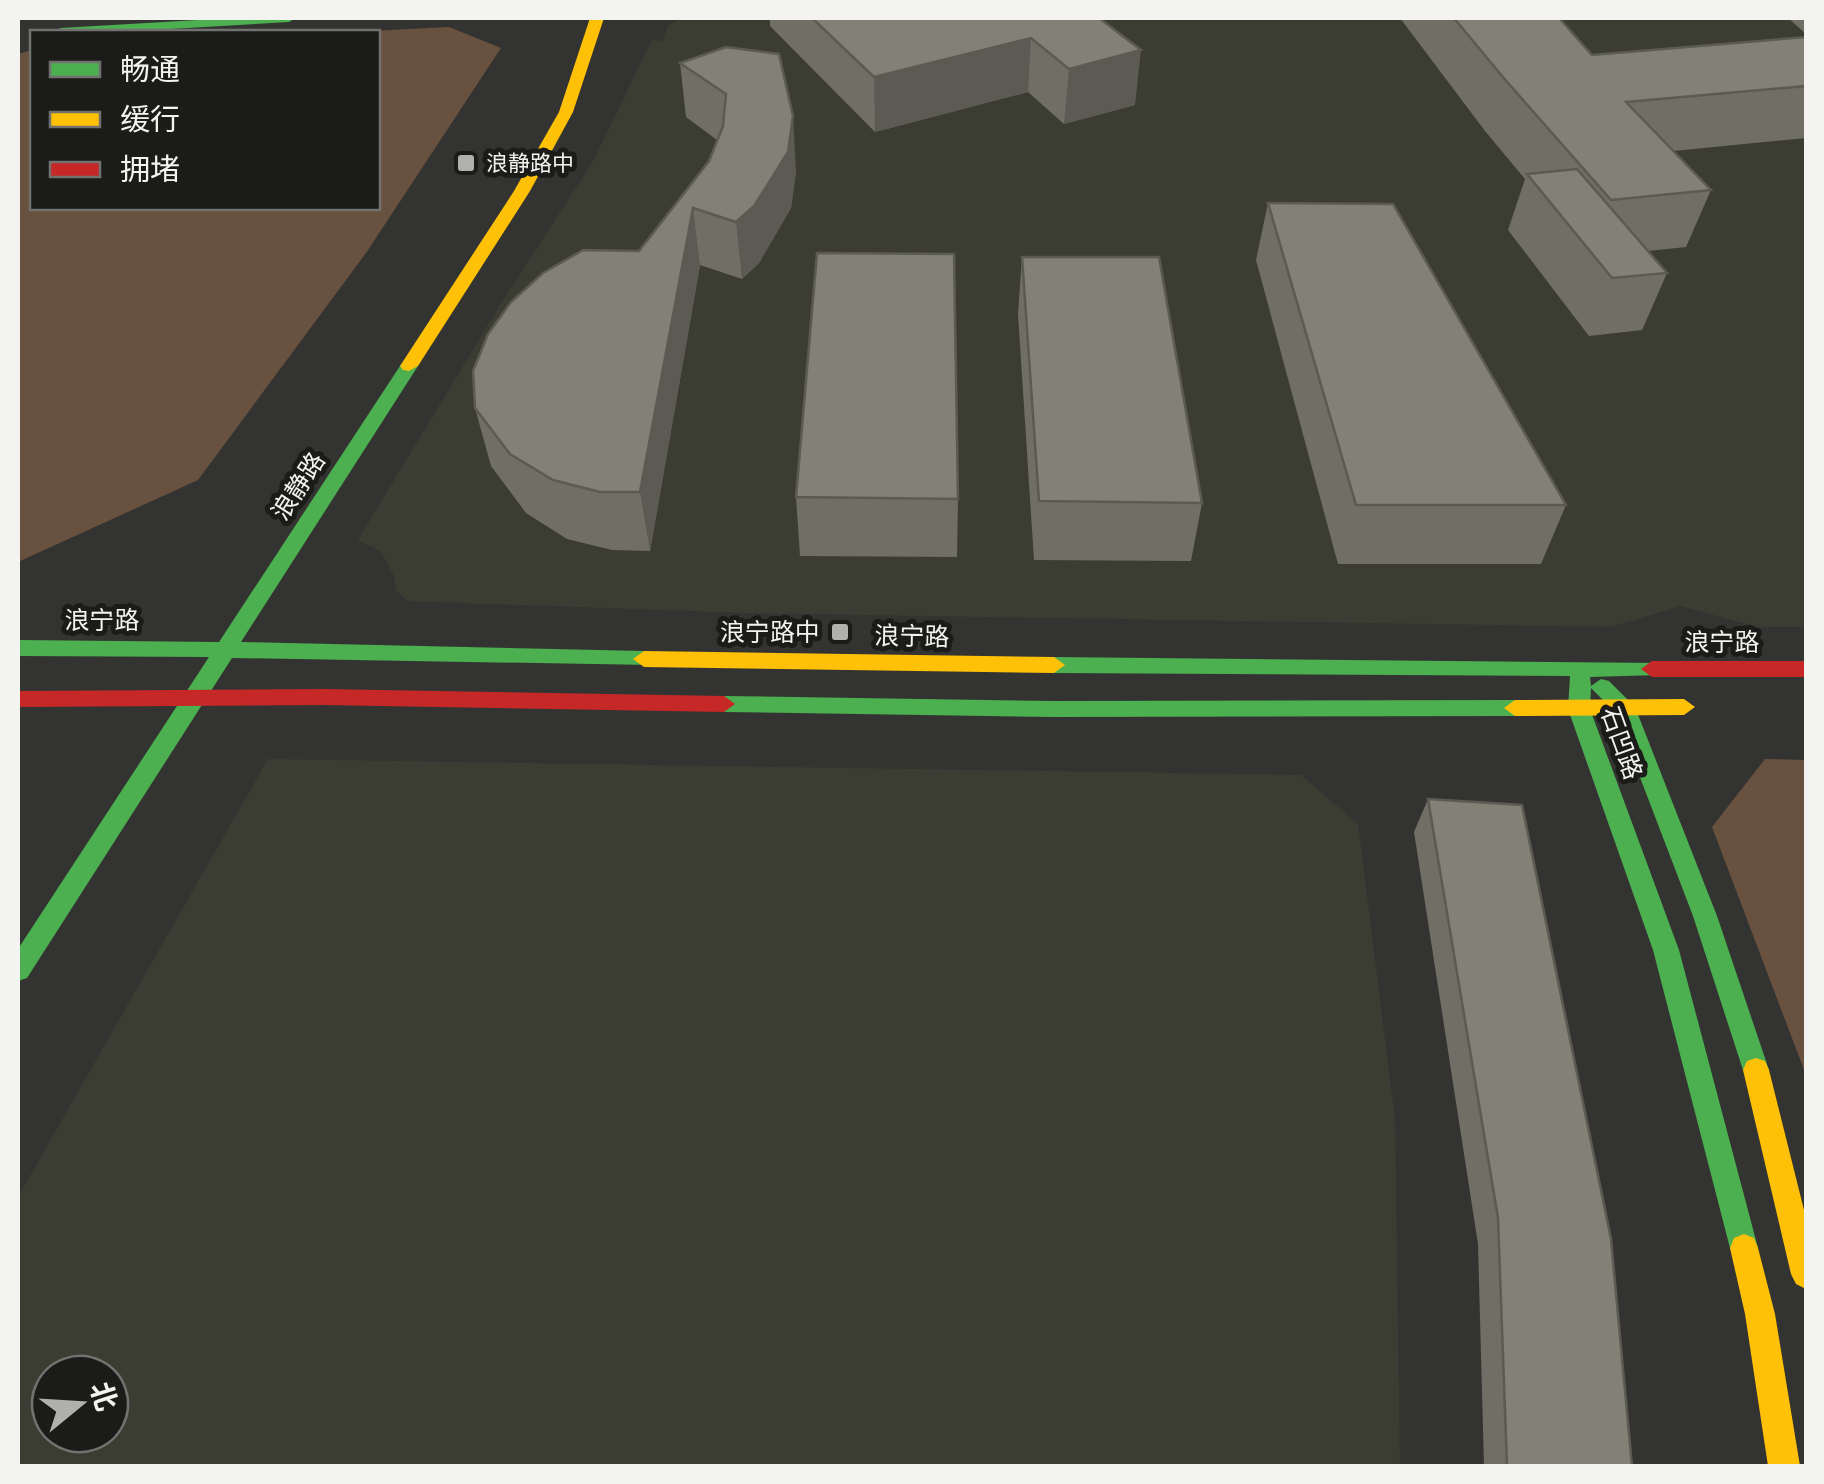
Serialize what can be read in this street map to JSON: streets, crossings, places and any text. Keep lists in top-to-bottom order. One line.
{"streets":{"main road":["浪静路","浪宁路","石凹路"]},"crossings":[["浪静路","浪宁路"],["浪宁路","石凹路"]],"places":{"transit":["浪静路中","浪宁路中"]},"legend":["畅通","缓行","拥堵"],"north":"right"}
